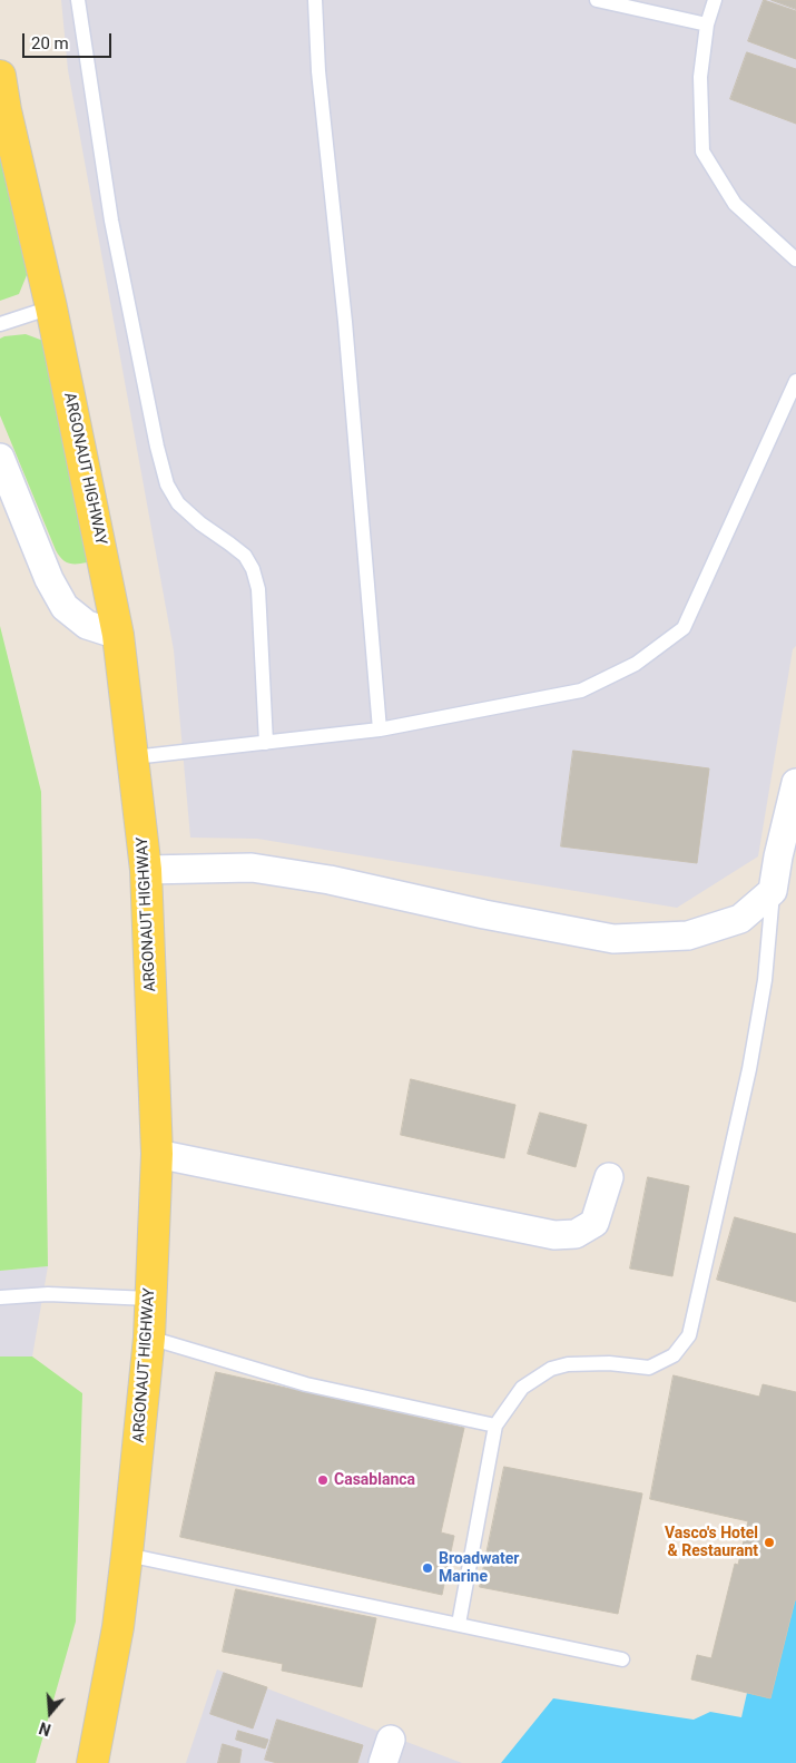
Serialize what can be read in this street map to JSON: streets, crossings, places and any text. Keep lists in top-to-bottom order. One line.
{"streets":{"main road":["ARGONAUT HIGHWAY"]},"places":["Casablanca","Vasco's Hotel & Restaurant","Broadwater Marine"],"scale_bar":"20 m","north":"bottom"}
